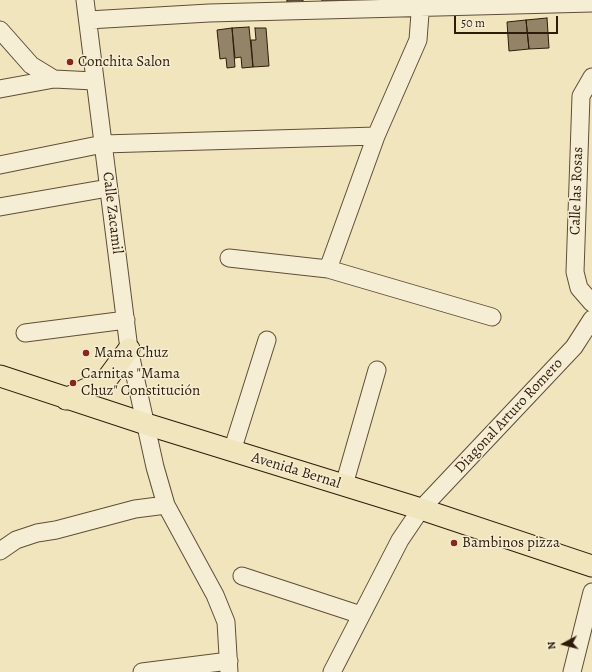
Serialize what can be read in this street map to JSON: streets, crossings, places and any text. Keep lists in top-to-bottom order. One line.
{"streets":{"main road":["Avenida Bernal"],"street":["Calle las Rosas","Calle Zacamil","Diagonal Arturo Romero"]},"crossings":[["Calle Zacamil","Avenida Bernal"],["Diagonal Arturo Romero","Avenida Bernal"]],"places":["Conchita Salon","Mama Chuz","Carnitas \"Mama Chuz\" Constitución","Bambinos pizza"],"scale_bar":"50 m","north":"left"}
